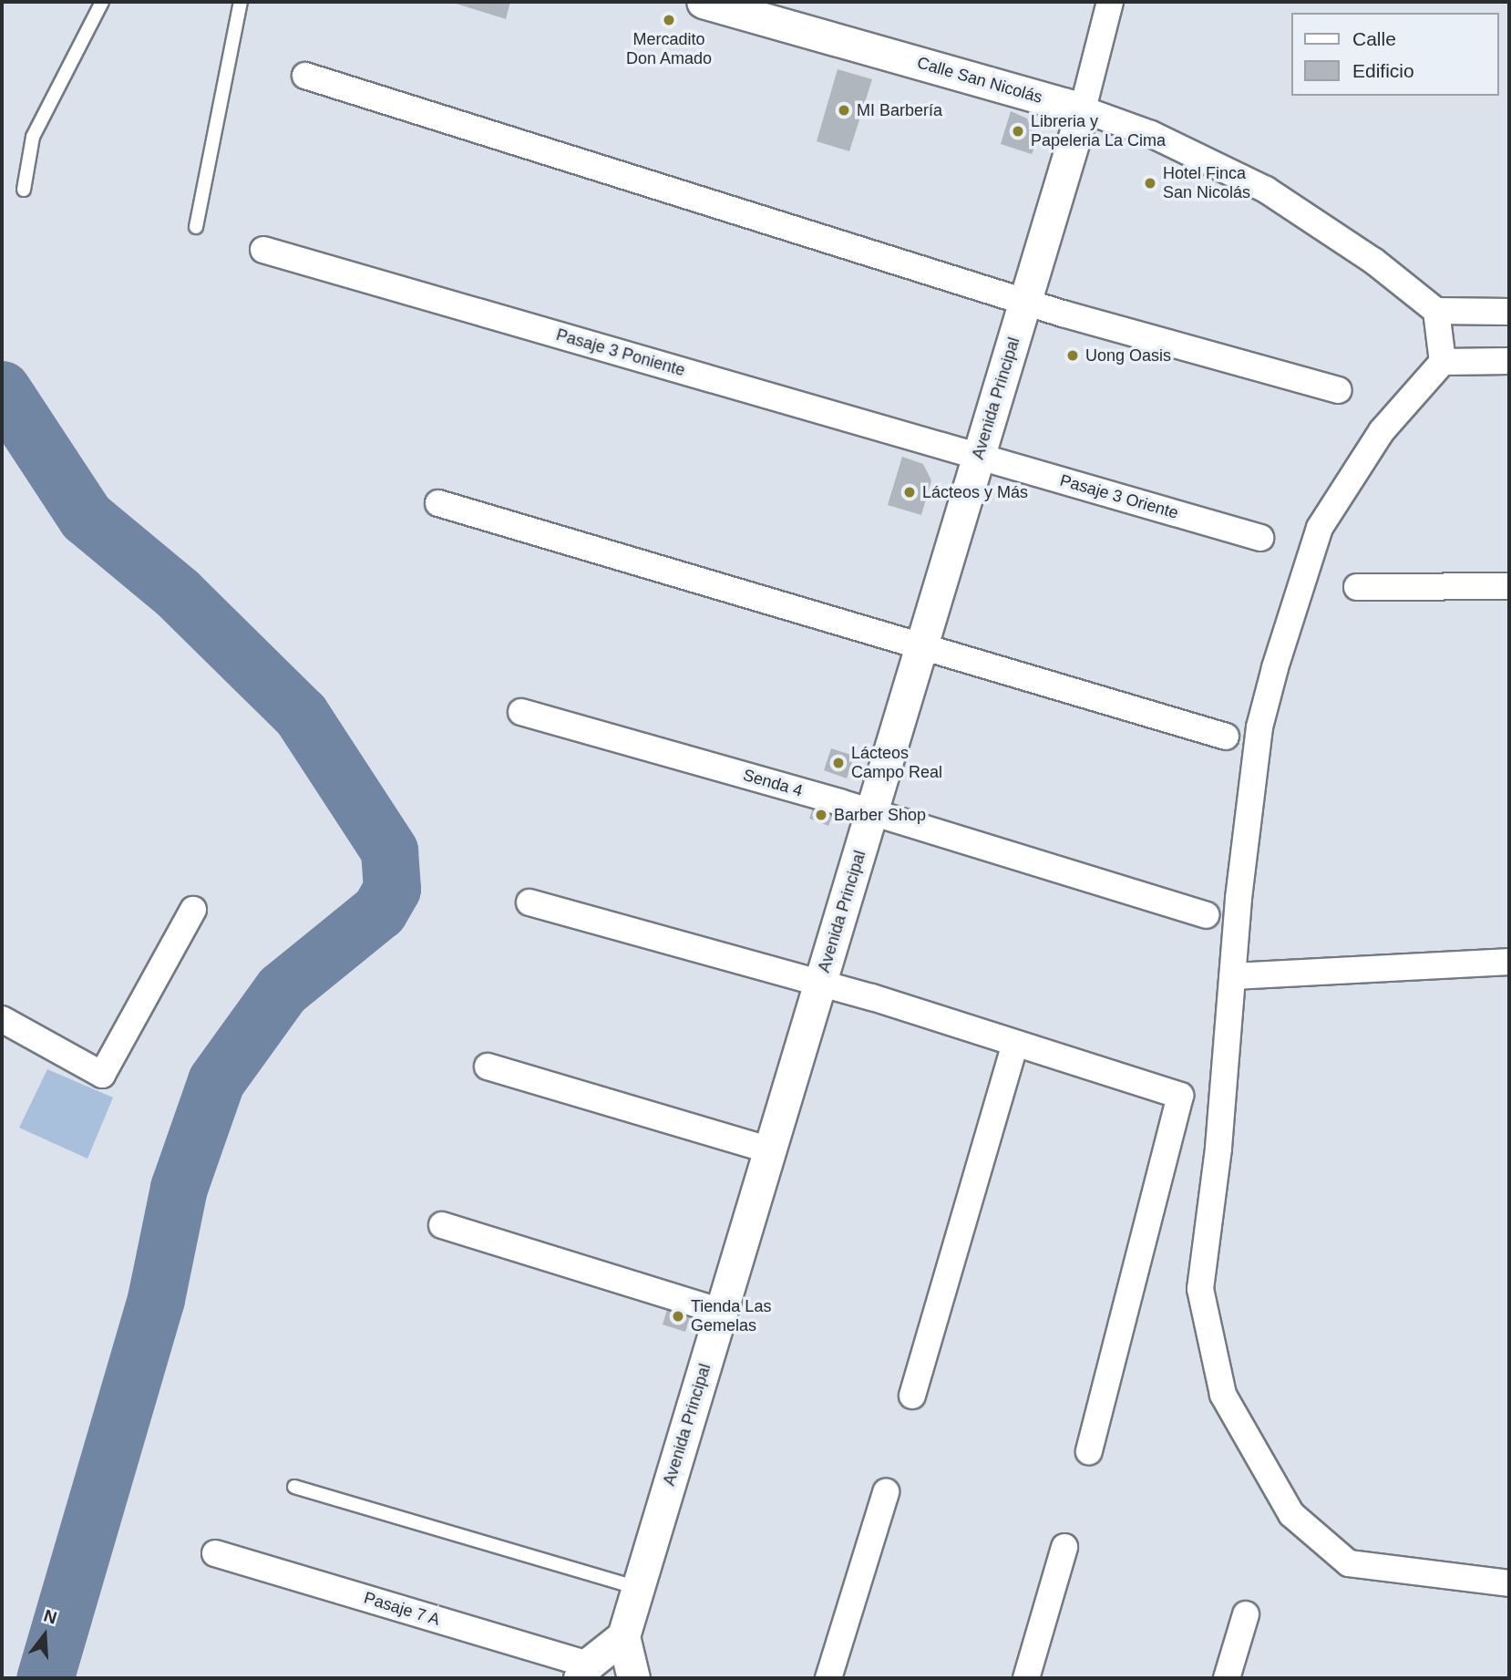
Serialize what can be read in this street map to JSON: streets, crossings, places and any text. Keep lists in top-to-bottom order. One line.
{"streets":{"street":["Calle San Nicolás","Pasaje 3 Poniente","Avenida Principal","Pasaje 3 Oriente","Senda 4","Pasaje 7 A"]},"crossings":[["Calle San Nicolás","Avenida Principal"],["Pasaje 3 Poniente","Avenida Principal"],["Pasaje 3 Poniente","Pasaje 3 Oriente"],["Avenida Principal","Pasaje 3 Oriente"],["Avenida Principal","Senda 4"]],"places":["Mercadito Don Amado","MI Barbería","Libreria y Papeleria La Cima","Hotel Finca San Nicolás","Uong Oasis","Lácteos y Más","Lácteos Campo Real","Barber Shop","Tienda Las Gemelas"],"legend":["Calle","Edificio"],"north":"top"}
